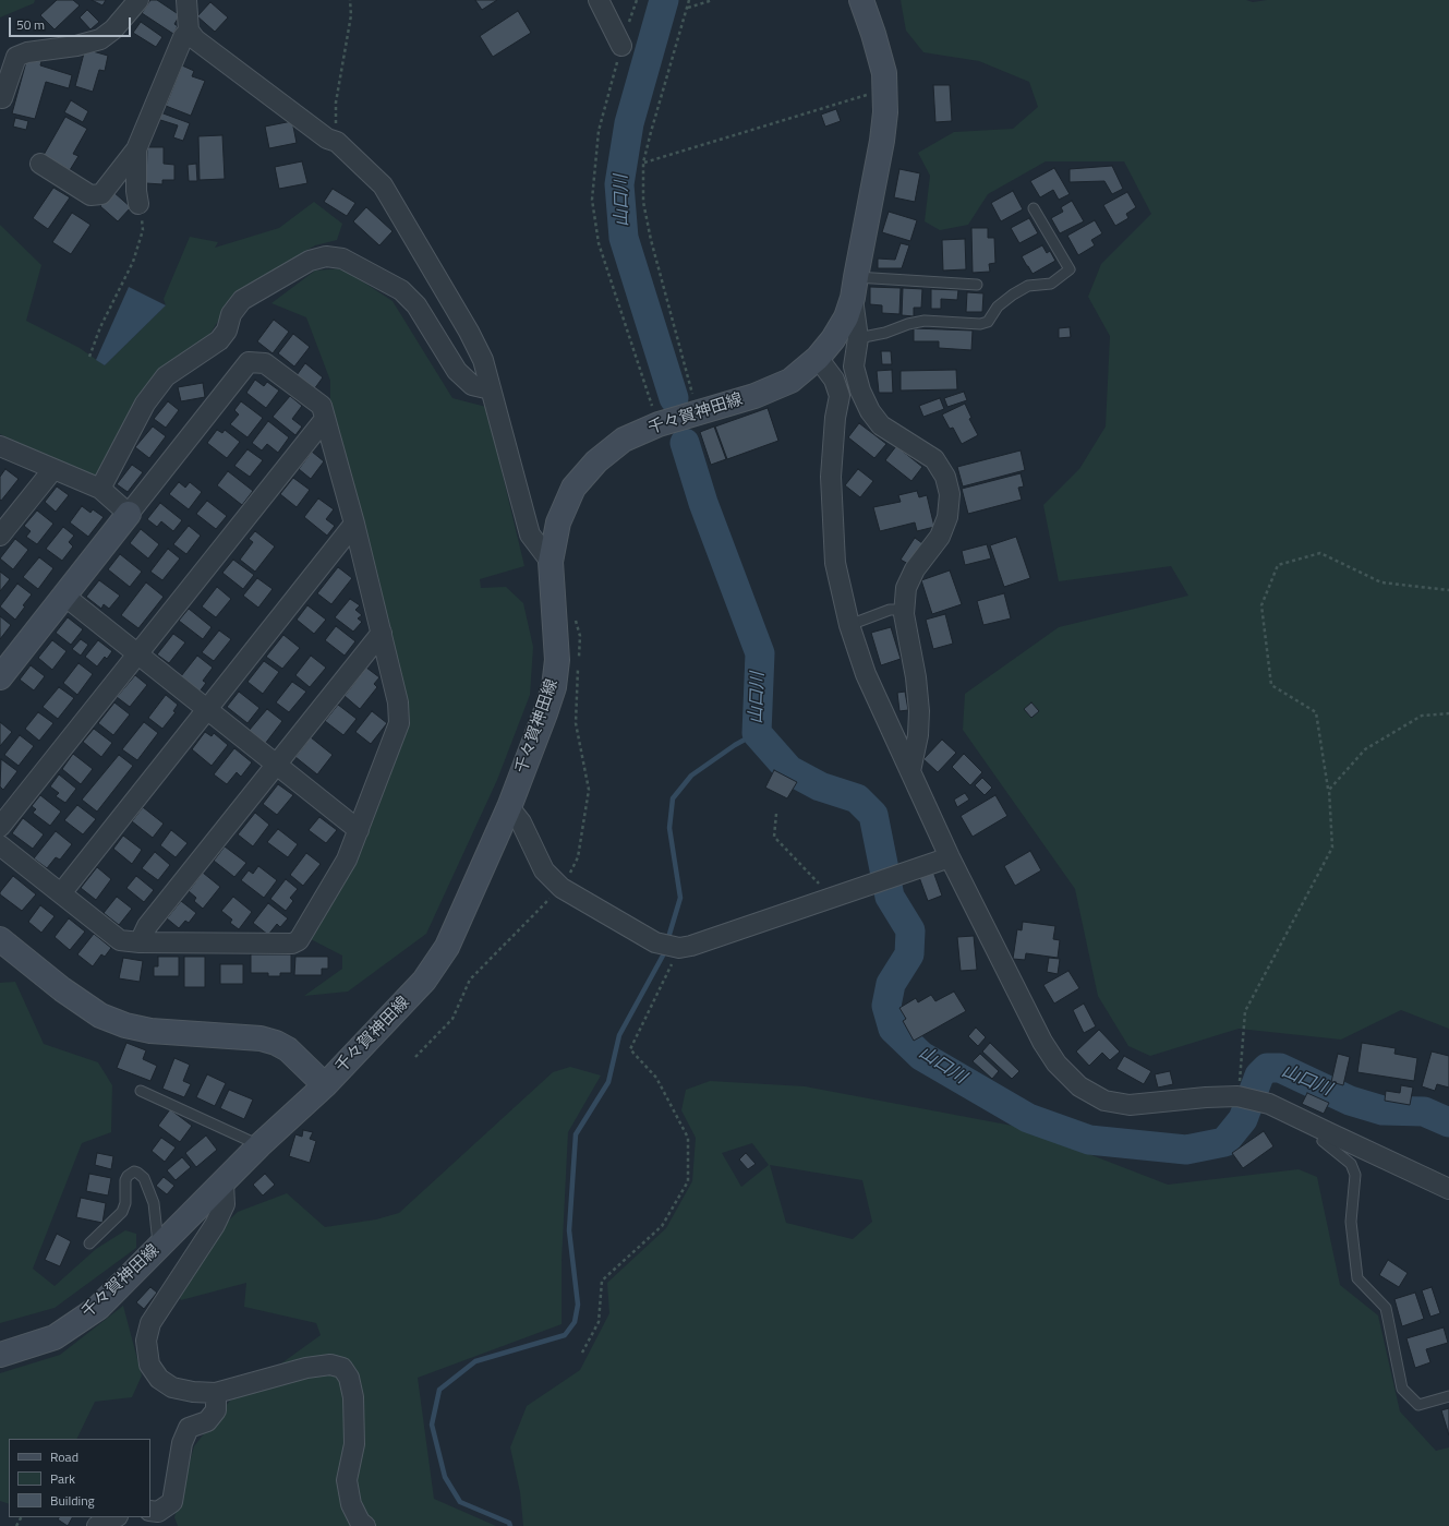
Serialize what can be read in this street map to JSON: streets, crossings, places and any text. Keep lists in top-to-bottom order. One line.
{"streets":{"main road":["千々賀神田線"]},"water":["山口川"],"legend":["Road","Park","Building"],"scale_bar":"50 m"}
